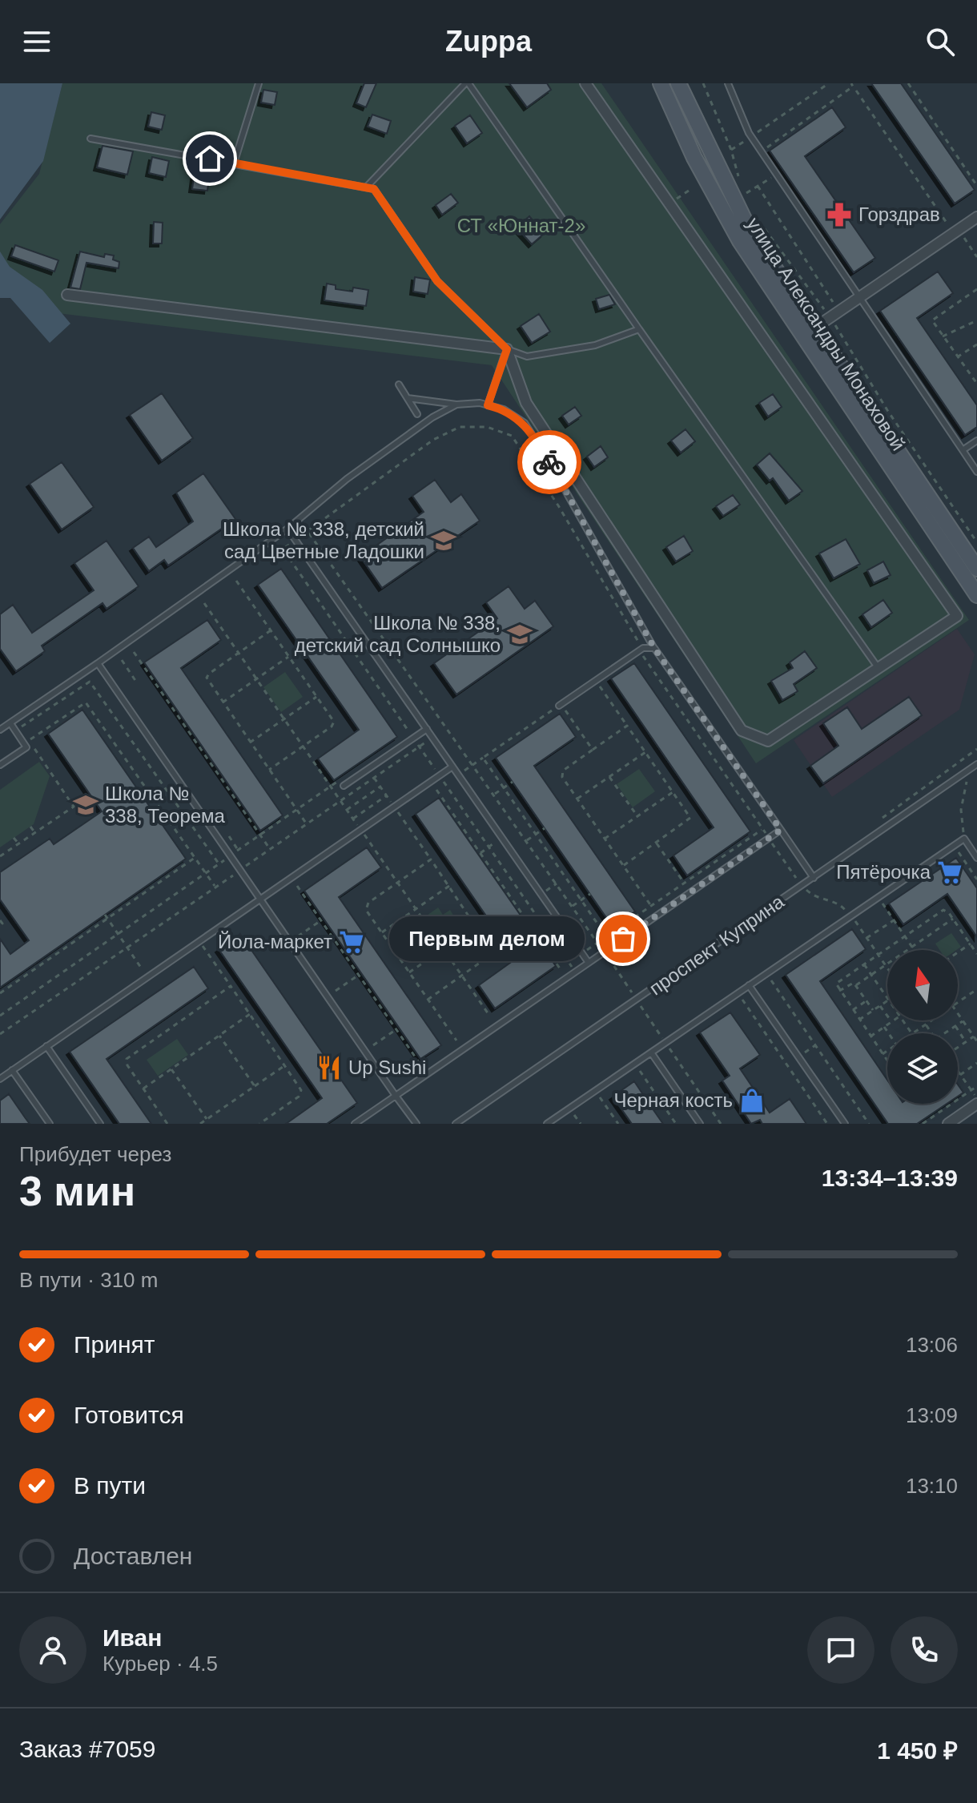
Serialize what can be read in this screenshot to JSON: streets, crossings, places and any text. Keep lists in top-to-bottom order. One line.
{"streets":{"main road":["улица Александры Монаховой"],"lane":["проспект Куприна"]},"parks":["СТ «Юннат-2»"],"places":{"pharmacy":["Горздрав"],"school or university":["Школа № 338, детский сад Цветные Ладошки","Школа № 338, детский сад Солнышко","Школа № 338, Теорема"],"supermarket":["Пятёрочка","Йола-маркет"],"other":["Первым делом"],"restaurant":["Up Sushi"],"shop":["Черная кость"]},"north":"top","page":{"header":"Zuppa","bubble":"Первым делом","heading":["3 мин","Прибудет через","13:34–13:39"],"panel":["Иван","Курьер · 4.5","Заказ #7059","1 450 ₽"],"bar":"В пути · 310 m","list":[["Принят","13:06"],["Готовится","13:09"],["В пути","13:10"],"Доставлен"]}}
